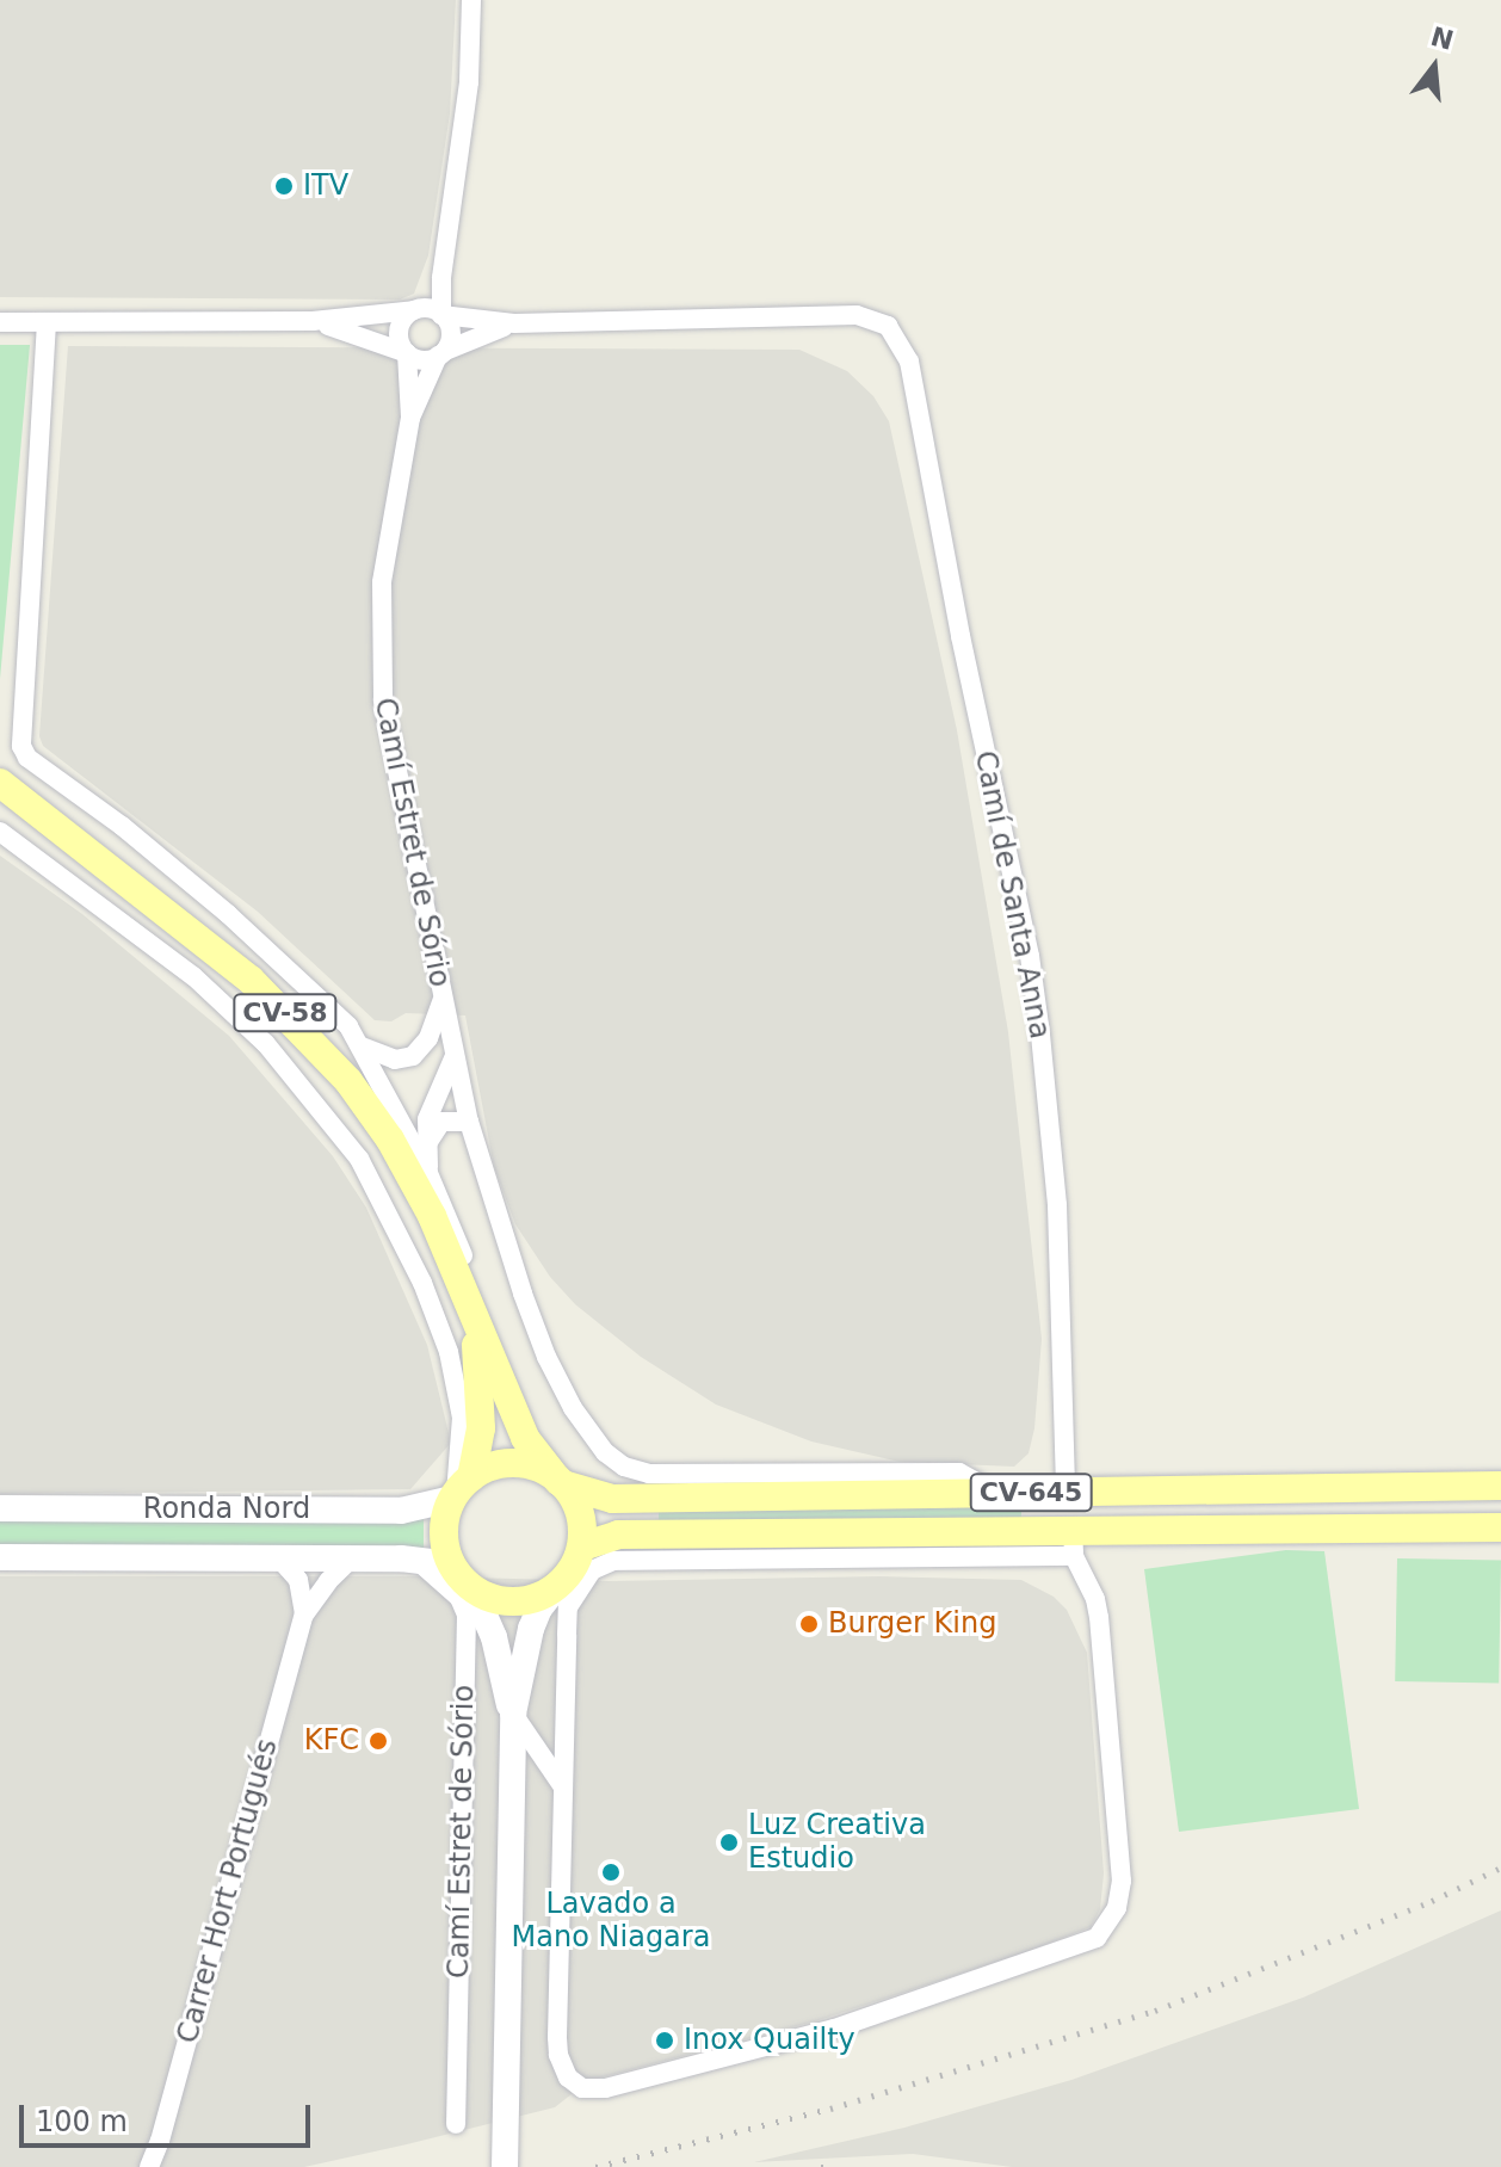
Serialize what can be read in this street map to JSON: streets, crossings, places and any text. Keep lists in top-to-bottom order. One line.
{"streets":{"main road":["CV-58","CV-645","Ronda Nord"],"street":["Camí Estret de Sório","Camí de Santa Anna","Carrer Hort Portugués"]},"crossings":[["Camí Estret de Sório","CV-645"],["Camí Estret de Sório","Ronda Nord"],["Camí de Santa Anna","CV-645"],["CV-58","CV-645"],["CV-58","Ronda Nord"],["CV-645","Ronda Nord"],["Ronda Nord","Carrer Hort Portugués"]],"places":["ITV","Burger King","KFC","Luz Creativa Estudio","Lavado a Mano Niagara","Inox Quailty"],"scale_bar":"100 m","north":"top"}
